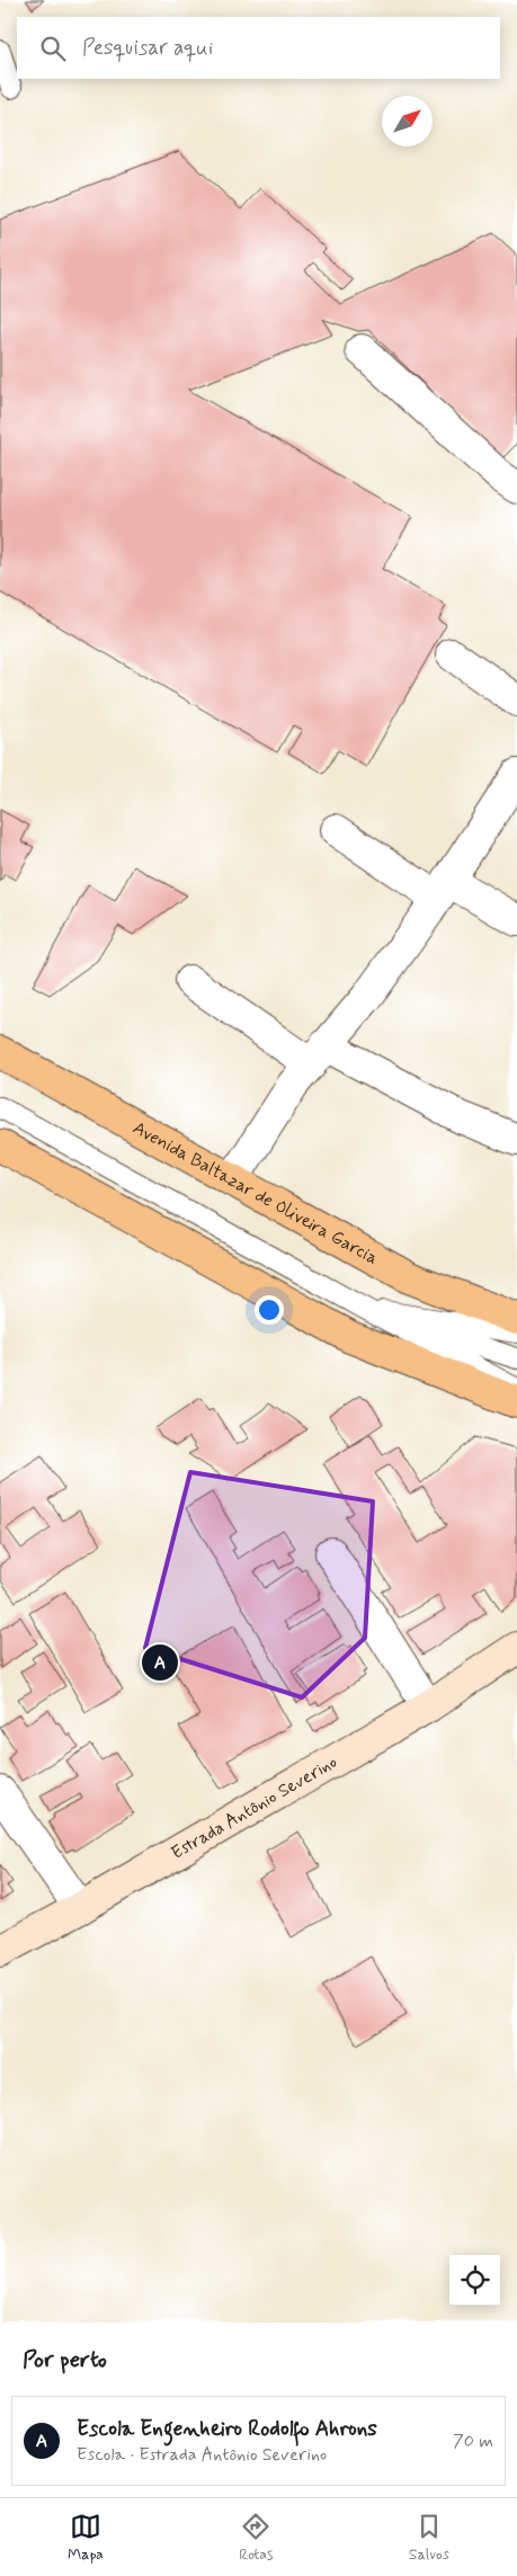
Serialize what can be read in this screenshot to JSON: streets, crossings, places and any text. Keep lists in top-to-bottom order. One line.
{"streets":{"main road":["Avenida Baltazar de Oliveira Garcia","Estrada Antônio Severino"]},"north":"top right","page":{"search":"Pesquisar aqui","pins":"A","heading":"Por perto","list":[{"mark":"A","name":"Escola Engenheiro Rodolfo Ahrons","note":"Escola · Estrada Antônio Severino","value":"70 m"}],"nav":["Mapa","Rotas","Salvos"]}}
